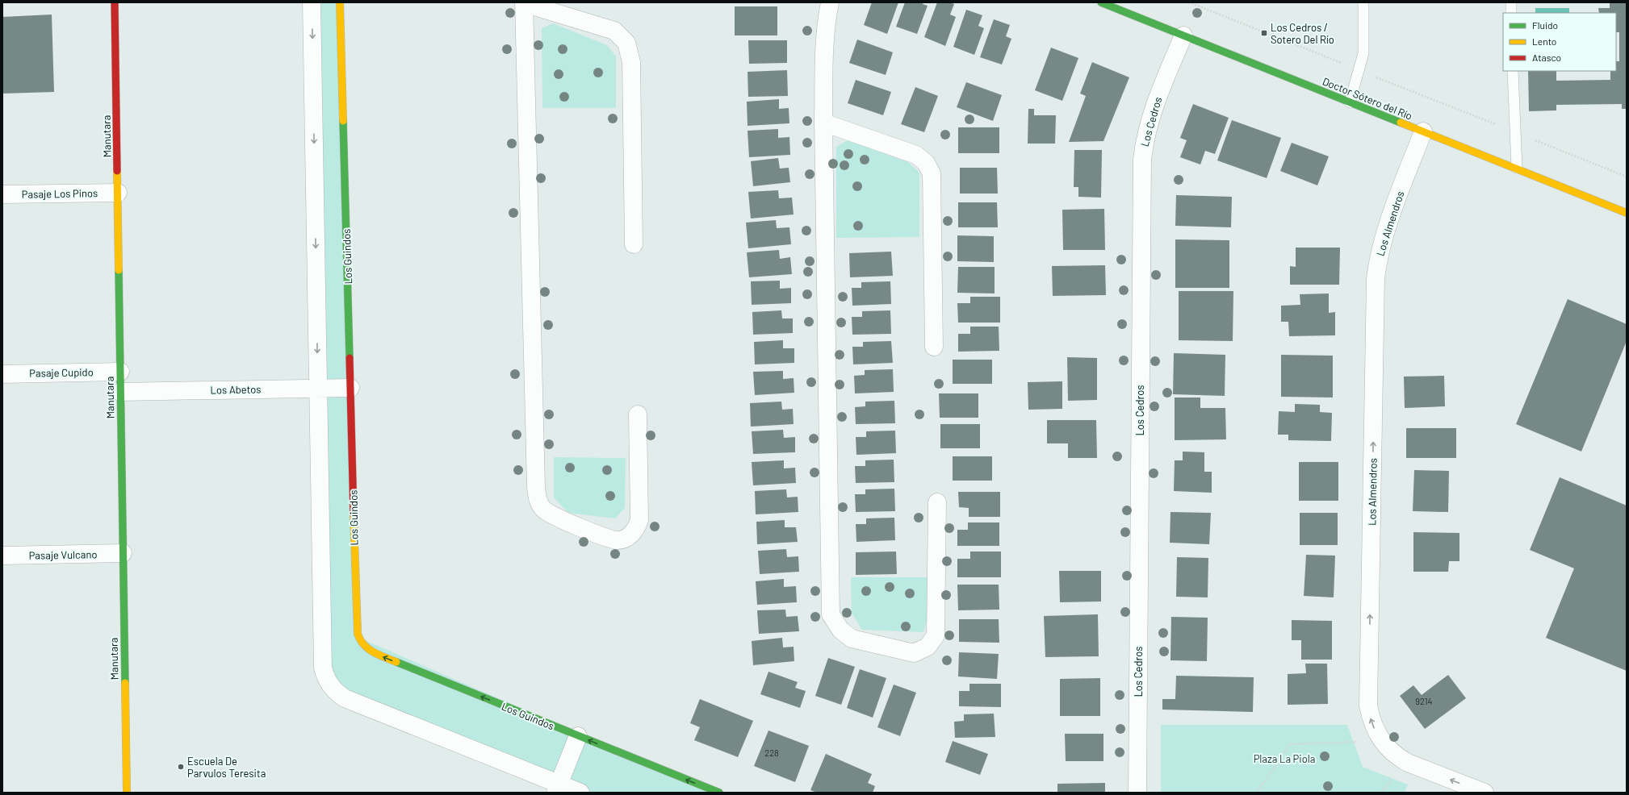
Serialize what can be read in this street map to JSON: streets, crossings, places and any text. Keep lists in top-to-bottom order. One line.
{"streets":{"main road":["Doctor Sótero del Río","Manutara","Los Guindos"],"street":["Los Cedros","Pasaje Los Pinos","Los Almendros","Pasaje Cupido","Los Abetos","Pasaje Vulcano"]},"crossings":[["Doctor Sótero del Río","Los Cedros"],["Doctor Sótero del Río","Los Almendros"],["Manutara","Pasaje Los Pinos"],["Manutara","Pasaje Cupido"],["Manutara","Los Abetos"],["Manutara","Pasaje Vulcano"],["Los Guindos","Los Abetos"]],"one_way":["Los Almendros","Los Guindos"],"parks":["Plaza La Piola"],"places":{"transit":["Los Cedros / Sotero Del Río"],"other":["Escuela De Parvulos Teresita"]},"house_numbers":["9214","228"],"legend":["Fluido","Lento","Atasco"]}
